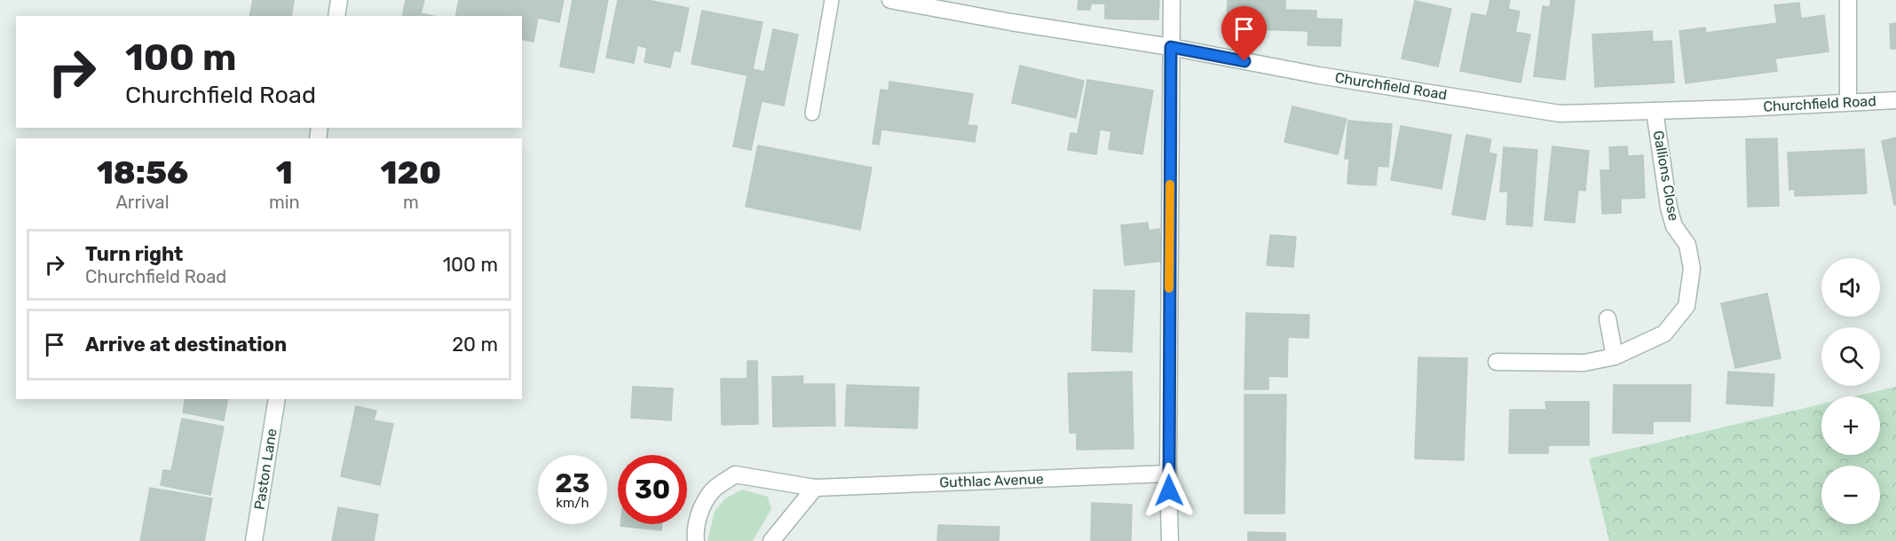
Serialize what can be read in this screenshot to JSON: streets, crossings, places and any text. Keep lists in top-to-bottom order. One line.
{"streets":{"street":["Churchfield Road","Gallions Close","Paston Lane","Guthlac Avenue"]},"crossings":[["Churchfield Road","Gallions Close"]],"page":{"turn":["100 m","Churchfield Road"],"eta":["18:56","Arrival","1","min","120","m"],"list":[{"name":"Turn right","note":"Churchfield Road","value":"100 m"},{"name":"Arrive at destination","value":"20 m"}],"map_buttons":["+","−"],"speed":"23 km/h","limit":"30"}}
